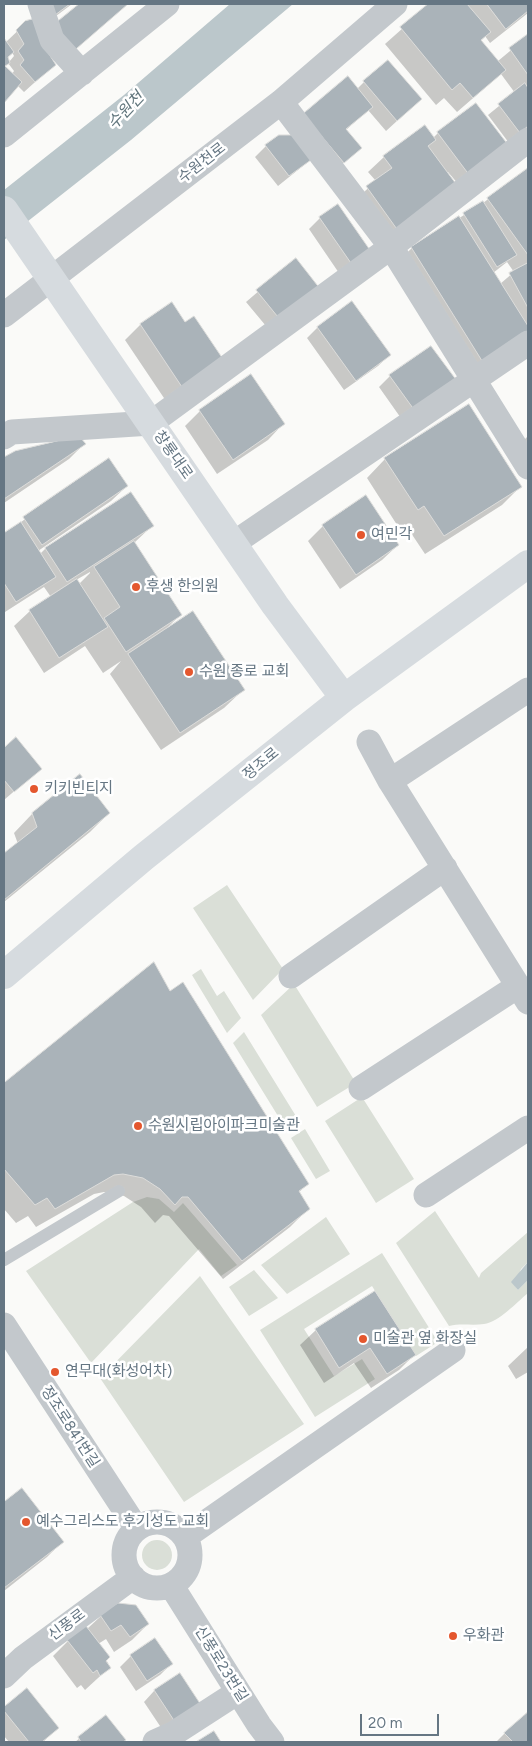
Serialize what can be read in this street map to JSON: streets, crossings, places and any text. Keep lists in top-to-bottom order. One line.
{"streets":{"street":["수원천로","창룡대로","정조로","정조로841번길","신풍로","신풍로23번길"]},"crossings":[["수원천로","창룡대로"],["창룡대로","정조로"],["정조로841번길","신풍로"],["정조로841번길","신풍로23번길"],["신풍로","신풍로23번길"]],"water":["수원천"],"places":["여민각","후생 한의원","수원 종로 교회","키키빈티지","수원시립아이파크미술관","미술관 옆 화장실","연무대(화성어차)","예수그리스도 후기성도 교회","우화관"],"scale_bar":"20 m"}
